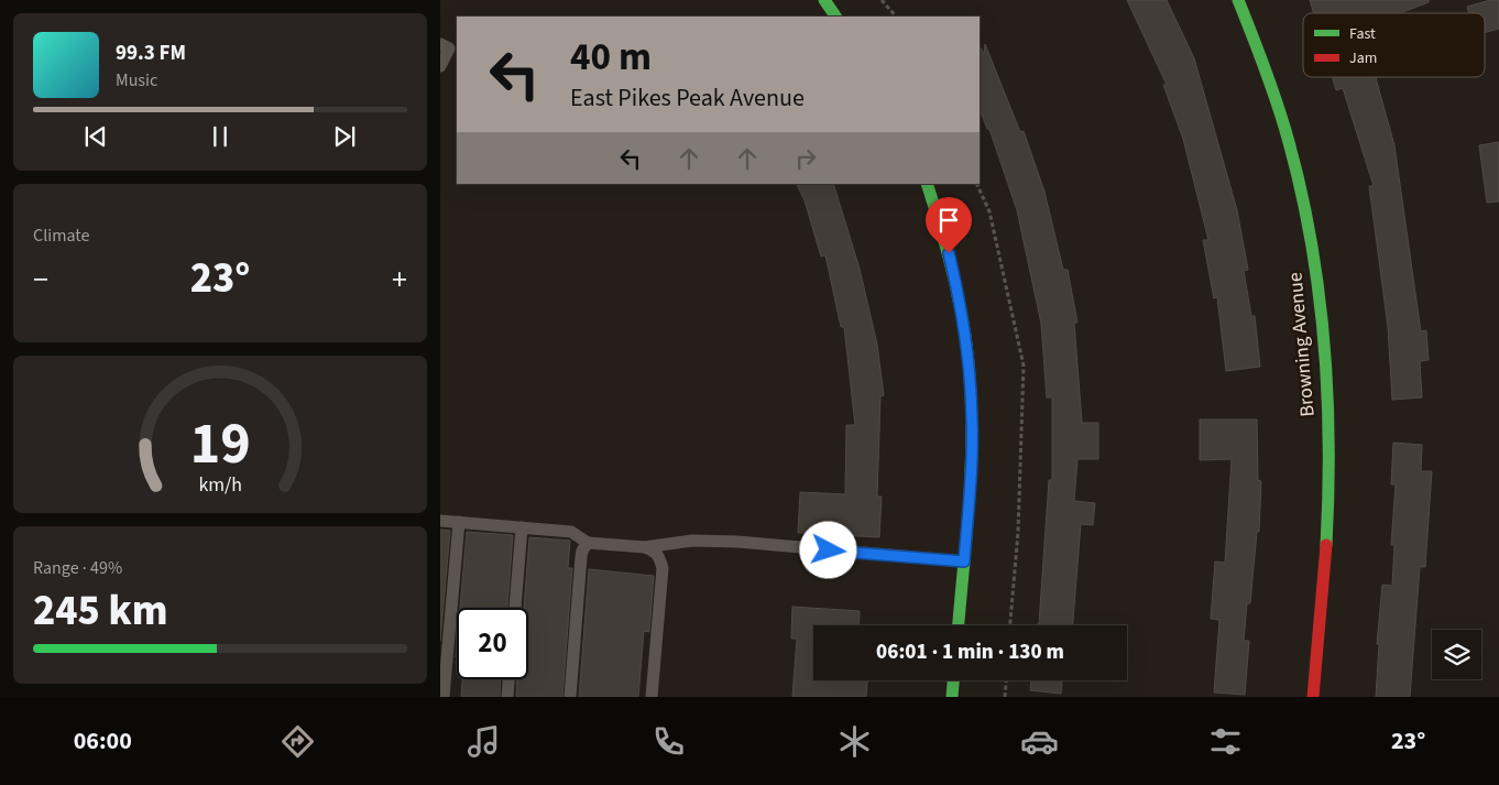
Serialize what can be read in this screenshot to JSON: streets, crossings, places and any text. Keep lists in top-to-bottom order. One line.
{"streets":{"street":["Browning Avenue"]},"legend":["Fast","Jam"],"page":{"turn":["40 m","East Pikes Peak Avenue"],"song":["99.3 FM","Music"],"tile":["Climate",["Range · 49%","245 km"]],"heat":["−","23°","+"],"limit":"20","trip":"06:01 · 1 min · 130 m","tabs":["06:00","23°"],"gauge":["19","km/h"]}}
